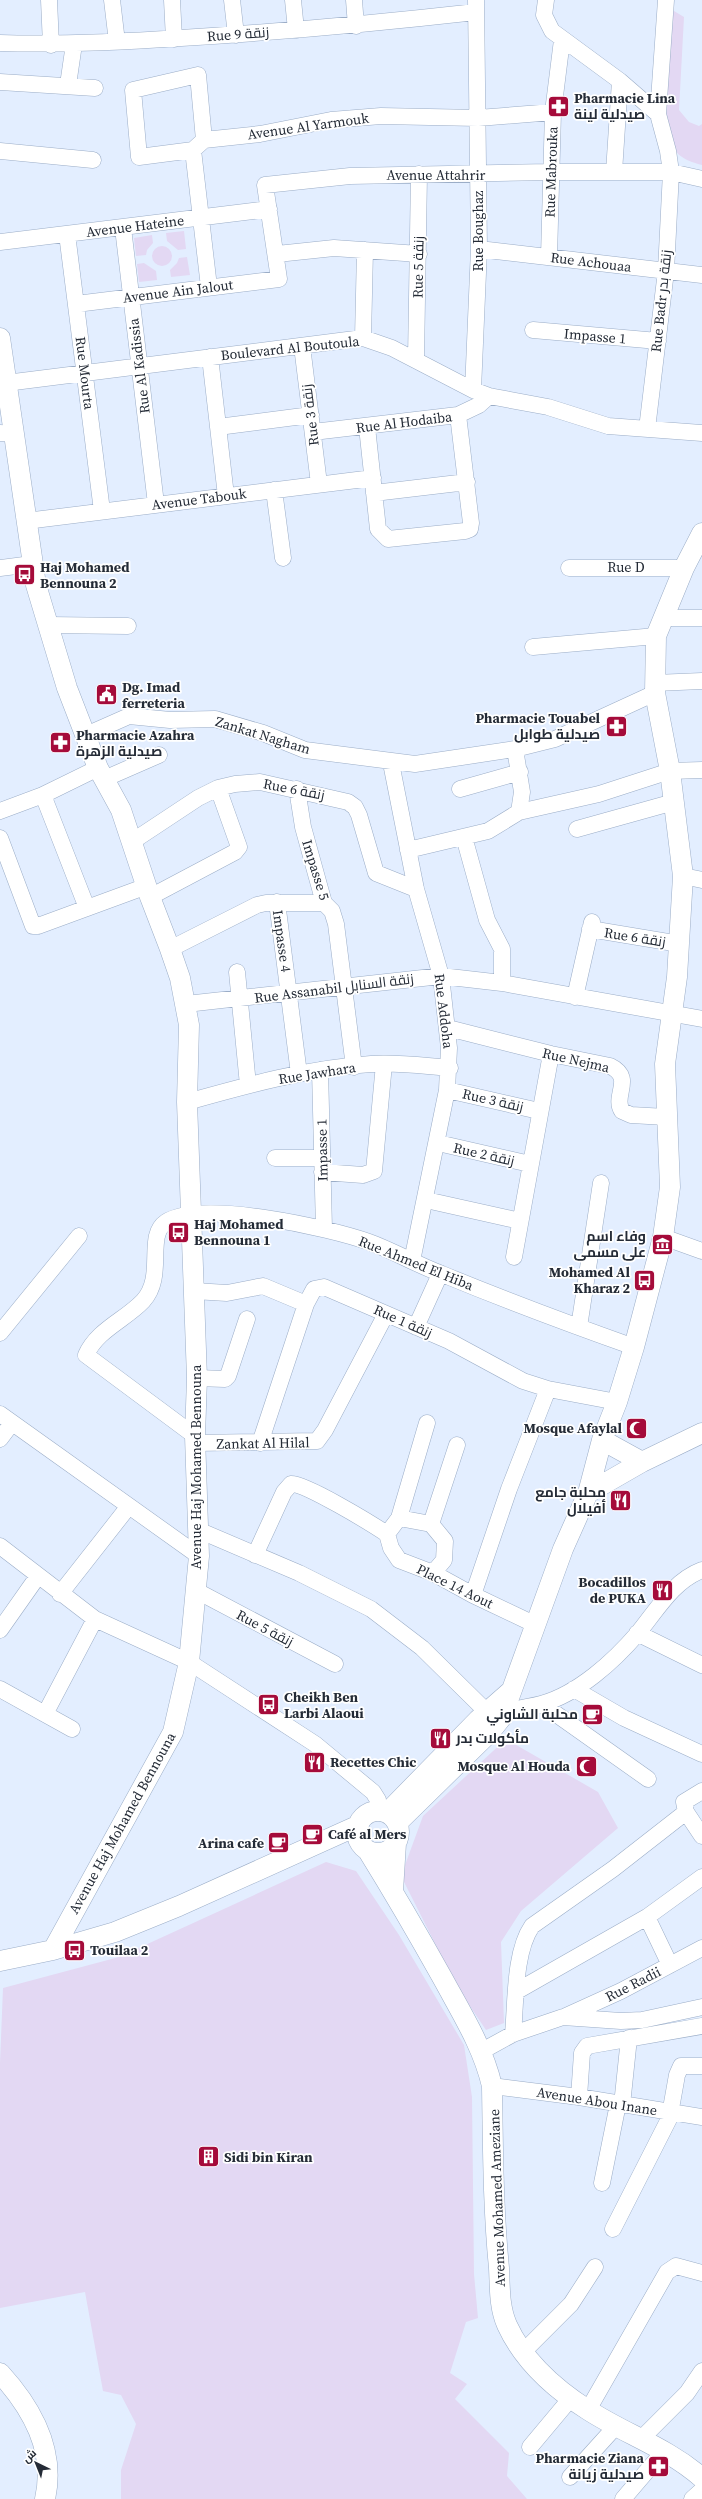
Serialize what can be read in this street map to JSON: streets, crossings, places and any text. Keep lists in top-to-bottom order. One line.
{"streets":{"street":["Rue 9 زنقة","Avenue Al Yarmouk","Rue Mabrouka","Avenue Attahrir","Avenue Hateine","Rue Boughaz","Rue Achouaa","Rue 5 زنقة","Avenue Ain Jalout","Rue Badr زنقة بدر","Impasse 1","Boulevard Al Boutoula","Rue Al Kadissia","Rue Mourta","Rue 3 زنقة","Rue Al Hodaiba","Avenue Tabouk","Rue D","Zankat Nagham","Rue 6 زنقة","Impasse 5","Impasse 4","Rue Assanabil زنقة السنابل","Rue Addoha","Rue Nejma","Rue Jawhara","Rue 2 زنقة","Rue Ahmed El Hiba","Rue 1 زنقة","Zankat Al Hilal","Avenue Haj Mohamed Bennouna","Place 14 Aout","Rue Radii","Avenue Abou Inane","Avenue Mohamed Ameziane"]},"crossings":[["Rue 9 زنقة","Rue Boughaz"],["Avenue Al Yarmouk","Rue Mabrouka"],["Avenue Al Yarmouk","Rue Boughaz"],["Rue Mabrouka","Avenue Attahrir"],["Rue Mabrouka","Rue Achouaa"],["Avenue Attahrir","Avenue Hateine"],["Avenue Attahrir","Rue Boughaz"],["Avenue Attahrir","Rue 5 زنقة"],["Avenue Attahrir","Avenue Ain Jalout"],["Avenue Attahrir","Rue Badr زنقة بدر"],["Avenue Hateine","Rue Al Kadissia"],["Avenue Hateine","Rue Mourta"],["Rue Boughaz","Rue Achouaa"],["Rue Boughaz","Boulevard Al Boutoula"],["Rue Achouaa","Rue Badr زنقة بدر"],["Rue 5 زنقة","Boulevard Al Boutoula"],["Rue 5 زنقة","Avenue Haj Mohamed Bennouna"],["Avenue Ain Jalout","Rue Al Kadissia"],["Avenue Ain Jalout","Rue Mourta"],["Rue Badr زنقة بدر","Impasse 1"],["Rue Badr زنقة بدر","Boulevard Al Boutoula"],["Impasse 1","Rue Jawhara"],["Impasse 1","Rue Ahmed El Hiba"],["Boulevard Al Boutoula","Rue Al Kadissia"],["Boulevard Al Boutoula","Rue Mourta"],["Boulevard Al Boutoula","Rue 3 زنقة"],["Boulevard Al Boutoula","Rue Al Hodaiba"],["Boulevard Al Boutoula","Avenue Haj Mohamed Bennouna"],["Rue Al Kadissia","Avenue Tabouk"],["Rue Mourta","Avenue Tabouk"],["Rue 3 زنقة","Rue Al Hodaiba"],["Rue 3 زنقة","Avenue Tabouk"],["Rue 3 زنقة","Rue Addoha"],["Avenue Tabouk","Avenue Haj Mohamed Bennouna"],["Zankat Nagham","Rue Addoha"],["Zankat Nagham","Avenue Haj Mohamed Bennouna"],["Rue 6 زنقة","Impasse 5"],["Rue 6 زنقة","Rue Assanabil زنقة السنابل"],["Rue 6 زنقة","Rue Addoha"],["Rue 6 زنقة","Avenue Haj Mohamed Bennouna"],["Impasse 5","Rue Assanabil زنقة السنابل"],["Impasse 5","Rue Jawhara"],["Impasse 4","Rue Assanabil زنقة السنابل"],["Impasse 4","Rue Jawhara"],["Rue Assanabil زنقة السنابل","Rue Addoha"],["Rue Assanabil زنقة السنابل","Avenue Haj Mohamed Bennouna"],["Rue Addoha","Rue Nejma"],["Rue Addoha","Rue Jawhara"],["Rue Addoha","Rue 2 زنقة"],["Rue Addoha","Rue Ahmed El Hiba"],["Rue Jawhara","Avenue Haj Mohamed Bennouna"],["Rue Ahmed El Hiba","Zankat Al Hilal"],["Rue Ahmed El Hiba","Avenue Haj Mohamed Bennouna"],["Rue 1 زنقة","Zankat Al Hilal"],["Zankat Al Hilal","Avenue Haj Mohamed Bennouna"],["Rue Radii","Avenue Mohamed Ameziane"],["Avenue Abou Inane","Avenue Mohamed Ameziane"]],"places":{"pharmacy":["Pharmacie Lina صيدلية لينة","Pharmacie Touabel صيدلية طوابل","Pharmacie Azahra صيدلية الزهرة","Pharmacie Ziana صيدلية زيانة"],"bus stop":["Haj Mohamed Bennouna 2","Haj Mohamed Bennouna 1","Mohamed Al Kharaz 2","Cheikh Ben Larbi Alaoui","Touilaa 2"],"public building":["Dg. Imad ferreteria"],"museum":["وفاء اسم على مسمى"],"mosque":["Mosque Afaylal","Mosque Al Houda"],"restaurant":["محلبة جامع أفيلال","Bocadillos de PUKA","مأكولات بدر","Recettes Chic"],"cafe":["محلبة الشاوني","Café al Mers","Arina cafe"],"building":["Sidi bin Kiran"]},"north":"top left"}
